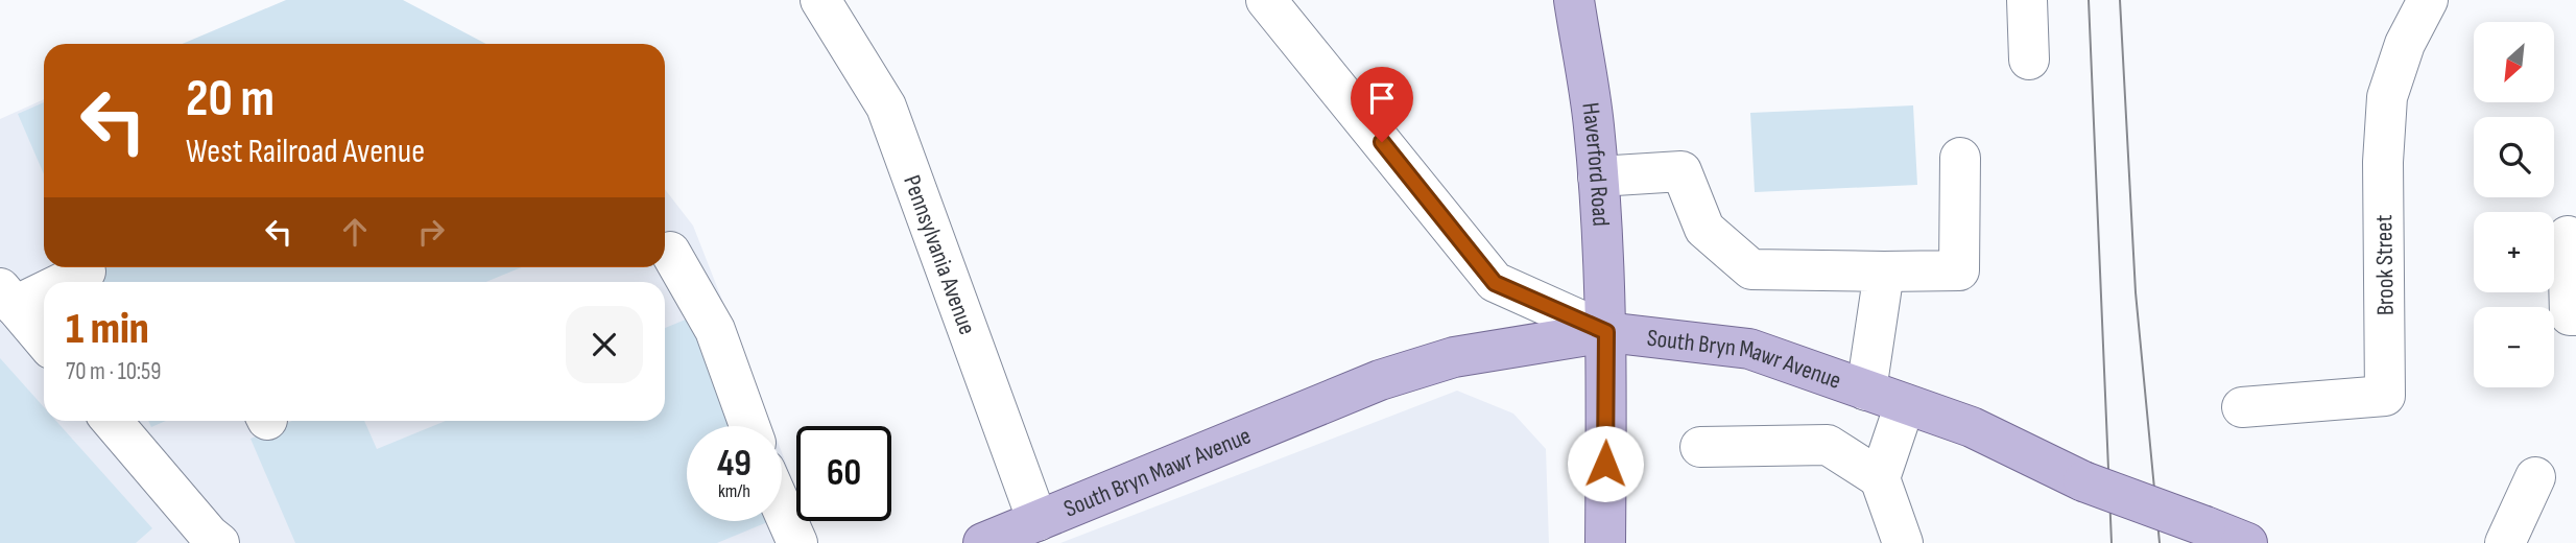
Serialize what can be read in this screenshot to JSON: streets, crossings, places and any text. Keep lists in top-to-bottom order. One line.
{"streets":{"main road":["Haverford Road","South Bryn Mawr Avenue"],"street":["Pennsylvania Avenue","Brook Street"]},"crossings":[["Haverford Road","South Bryn Mawr Avenue"],["Pennsylvania Avenue","South Bryn Mawr Avenue"]],"north":"bottom left","page":{"map_buttons":["+","−"],"turn":["20 m","West Railroad Avenue"],"heading":["1 min","70 m · 10:59"],"speed":"49 km/h","limit":"60"}}
